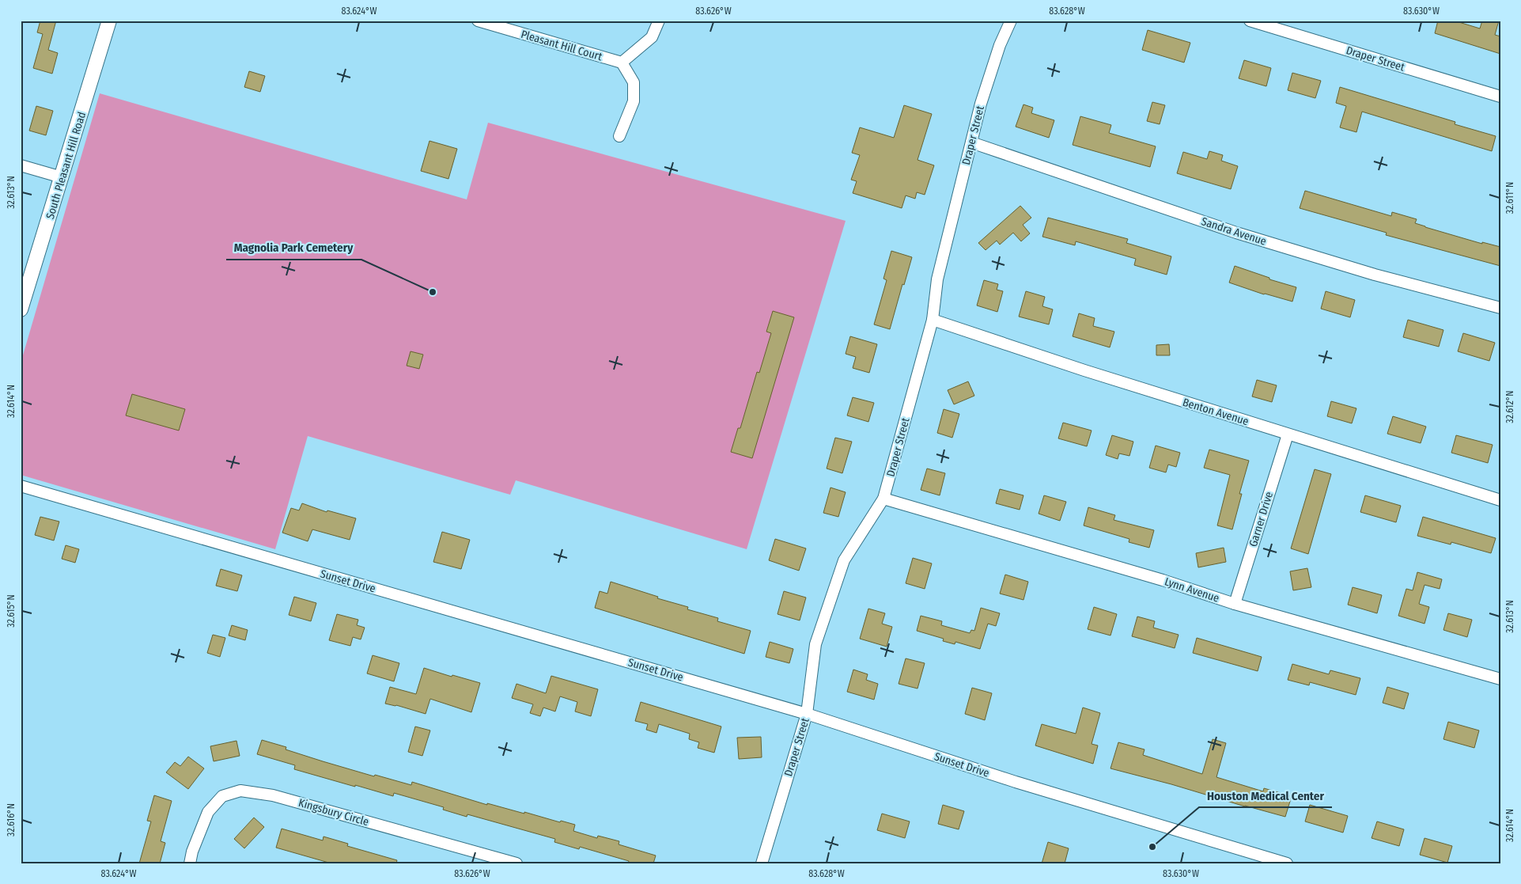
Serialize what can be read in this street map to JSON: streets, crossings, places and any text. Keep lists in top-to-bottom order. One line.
{"streets":{"street":["Pleasant Hill Court","Draper Street","South Pleasant Hill Road","Sandra Avenue","Benton Avenue","Garner Drive","Sunset Drive","Lynn Avenue","Kingsbury Circle"]},"crossings":[["Draper Street","Sandra Avenue"],["Draper Street","Benton Avenue"],["Draper Street","Sunset Drive"],["Draper Street","Lynn Avenue"],["Benton Avenue","Garner Drive"],["Garner Drive","Lynn Avenue"]],"places":["Magnolia Park Cemetery","Houston Medical Center"],"coordinates":["83.624°W","83.626°W","83.628°W","83.630°W","32.613°N","32.611°N","32.614°N","32.612°N","32.615°N","32.616°N"]}
